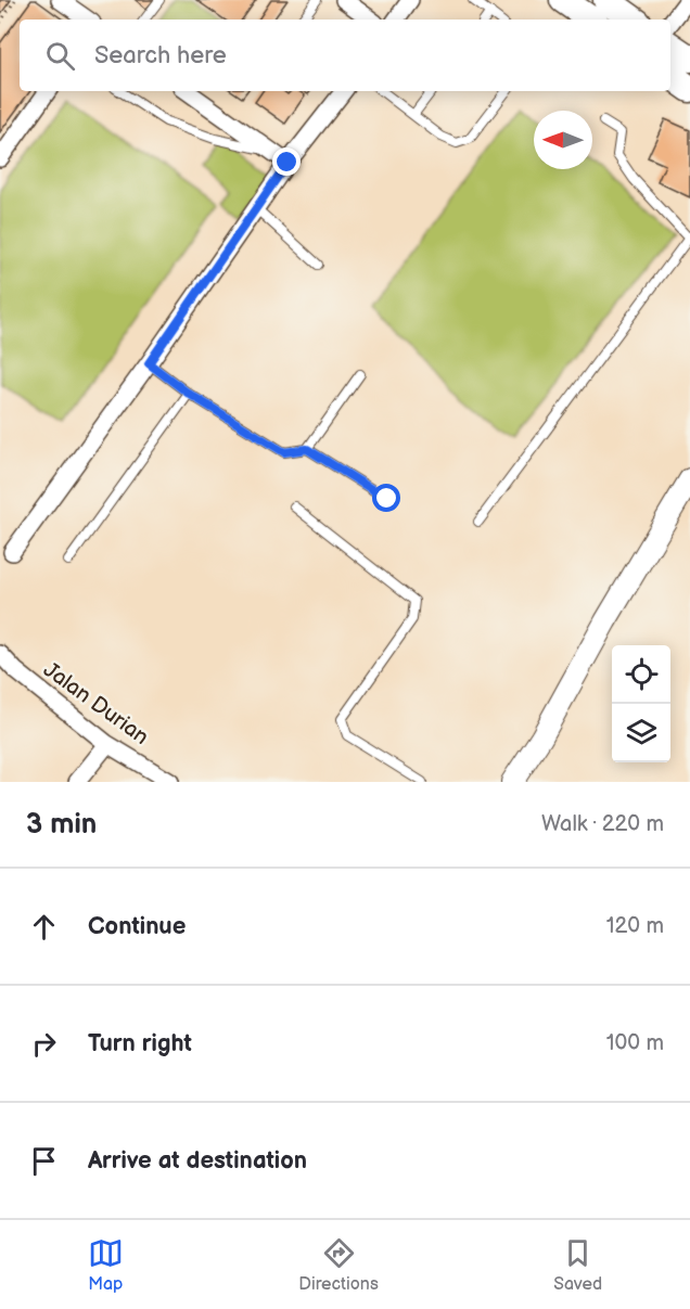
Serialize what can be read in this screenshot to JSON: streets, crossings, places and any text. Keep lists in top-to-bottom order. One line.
{"streets":{"street":["Jalan Durian"]},"north":"left","page":{"search":"Search here","heading":["3 min","Walk · 220 m"],"list":[["Continue","120 m"],["Turn right","100 m"],"Arrive at destination"],"nav":["Map","Directions","Saved"]}}
